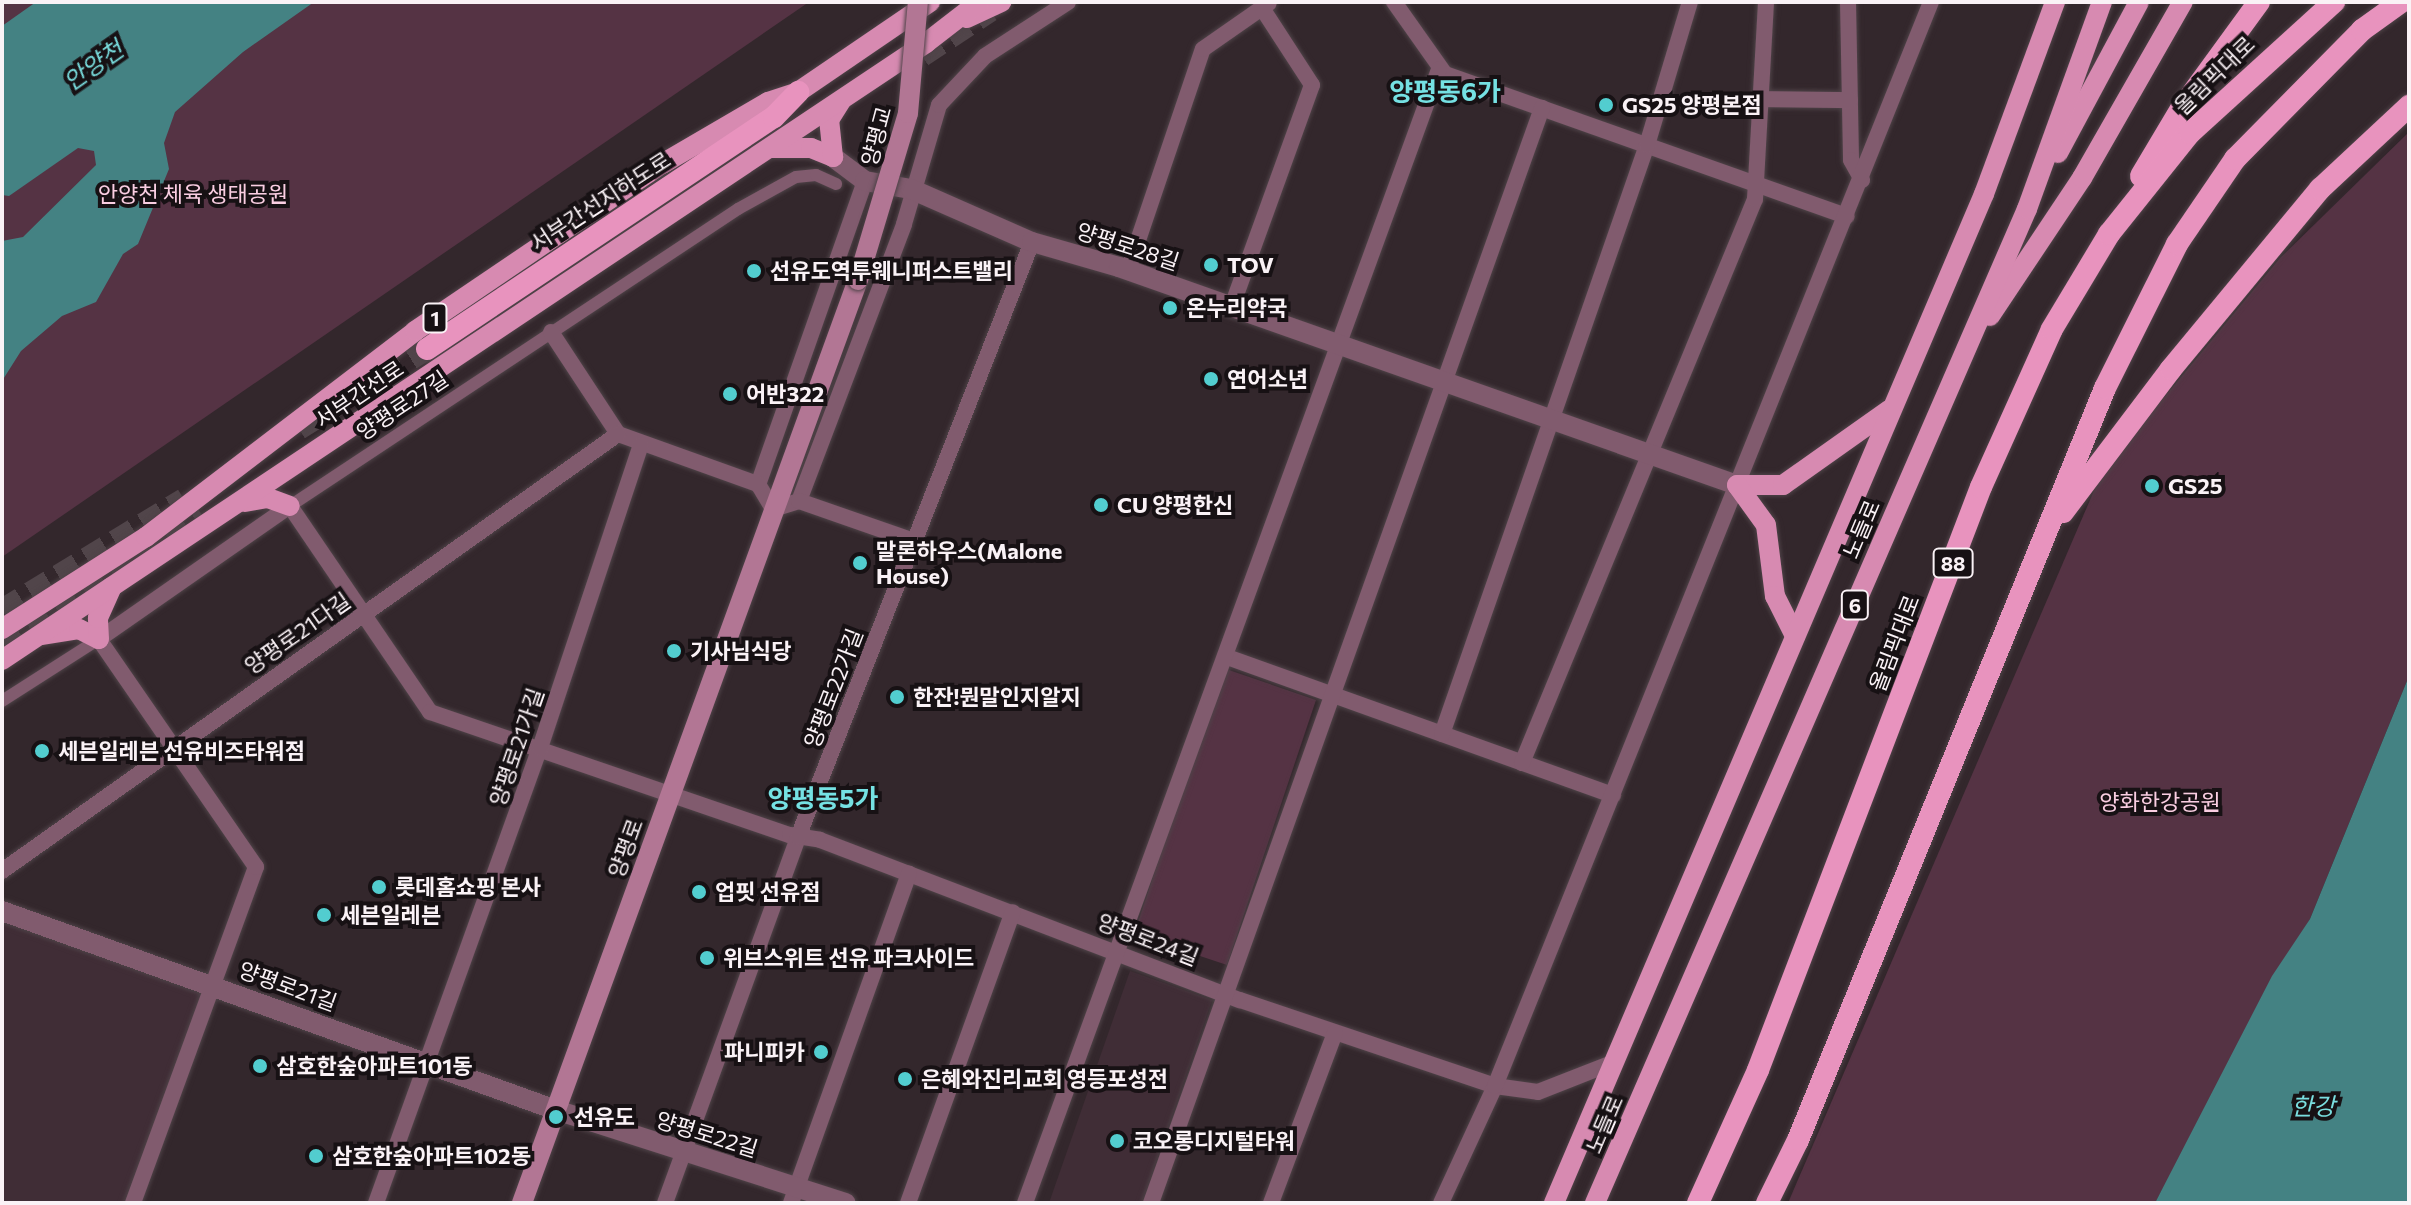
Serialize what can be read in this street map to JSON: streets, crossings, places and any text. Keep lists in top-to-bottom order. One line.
{"streets":{"highway":["올림픽대로","서부간선지하도로","88"],"main road":["양평교","1","서부간선로","노들로","6","양평로"],"street":["양평로28길","양평로27길","양평로21다길","양평로22가길","양평로21가길","양평로24길","양평로21길","양평로22길"]},"crossings":[["양평교","양평로"],["서부간선지하도로","서부간선로"],["양평로28길","양평로22가길"],["양평로27길","양평로24길"],["노들로","양평로24길"],["양평로21다길","양평로24길"],["양평로22가길","양평로24길"],["양평로22가길","양평로22길"],["양평로21가길","양평로24길"],["양평로21가길","양평로21길"],["양평로","양평로24길"],["양평로","양평로21길"],["양평로","양평로22길"],["양평로21길","양평로22길"]],"districts":["양평동6가","양평동5가"],"water":["안양천","한강"],"parks":["안양천 체육 생태공원","양화한강공원"],"places":["GS25 양평본점","TOV","선유도역투웨니퍼스트밸리","온누리약국","연어소년","어반322","GS25","CU 양평한신","말론하우스(Malone House)","기사님식당","한잔!뭔말인지알지","세븐일레븐 선유비즈타워점","롯데홈쇼핑 본사","업핏 선유점","세븐일레븐","위브스위트 선유 파크사이드","파니피카","삼호한숲아파트101동","은혜와진리교회 영등포성전","선유도","코오롱디지털타워","삼호한숲아파트102동"]}
